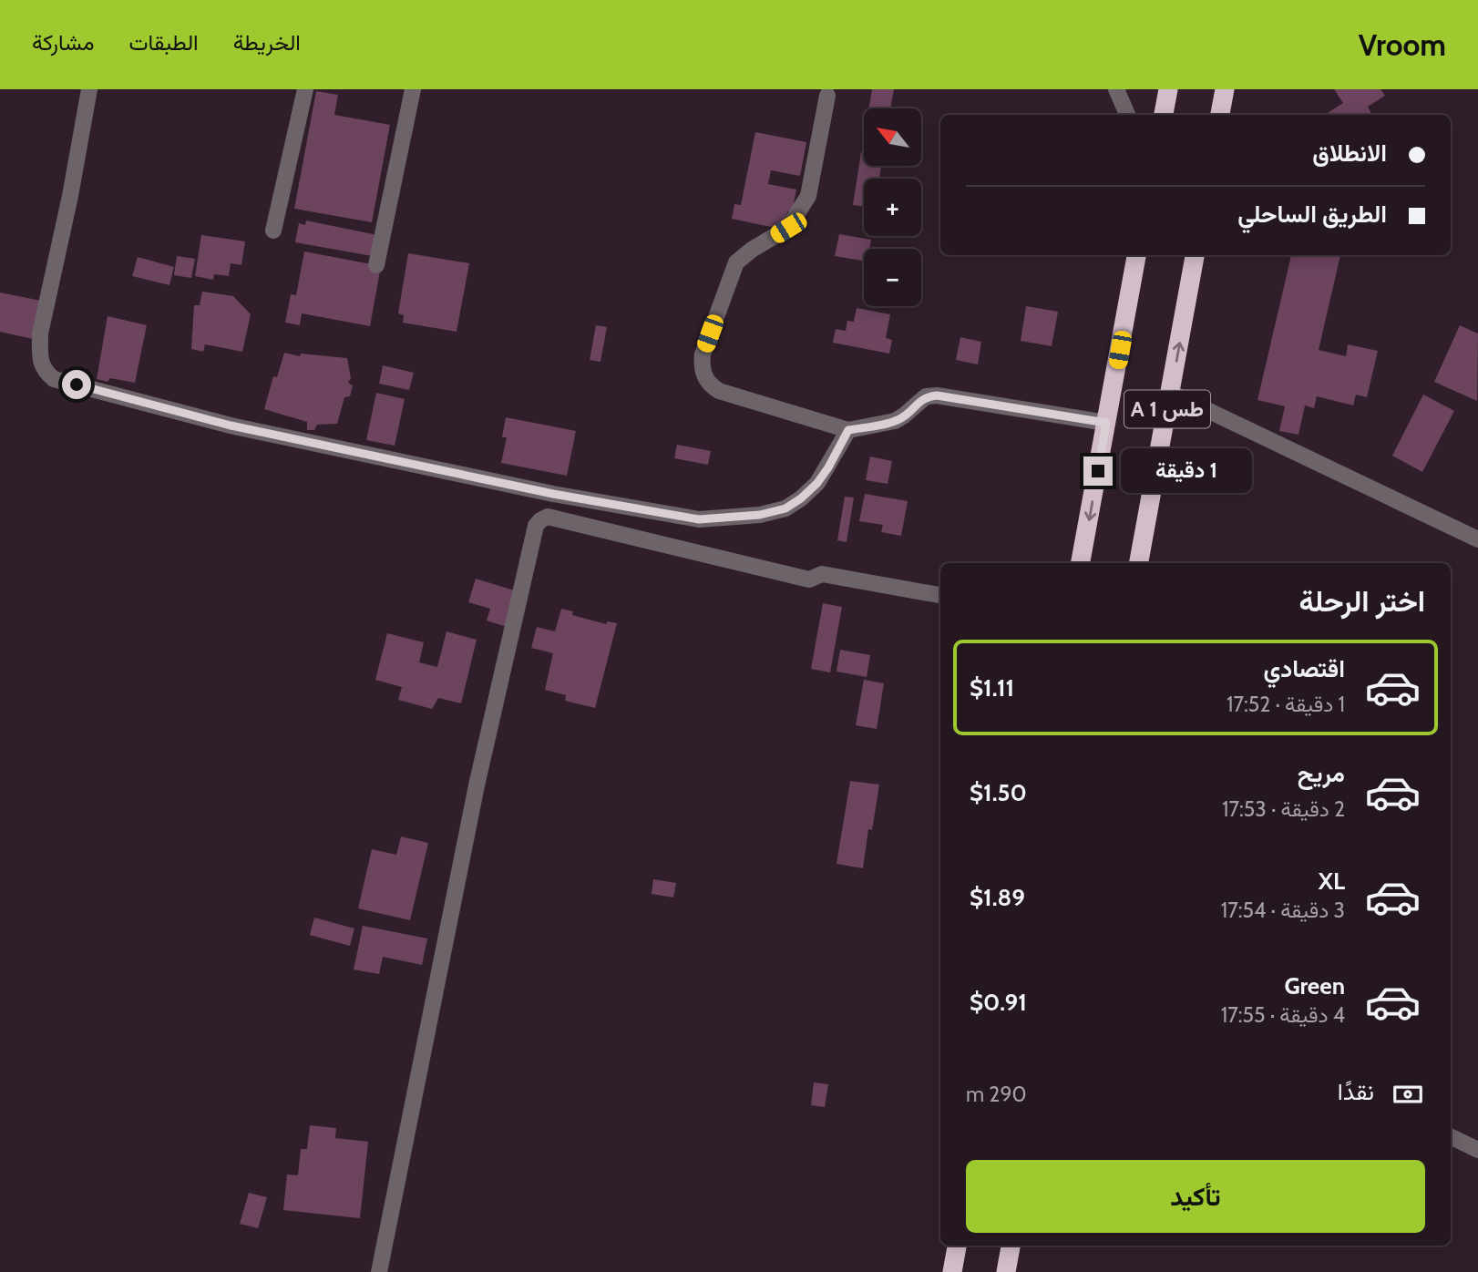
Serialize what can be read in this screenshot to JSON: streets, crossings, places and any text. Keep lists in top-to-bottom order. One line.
{"streets":{"highway":["A 1 طس"]},"north":"top left","page":{"header":"Vroom","nav":["الخريطة","الطبقات","مشاركة"],"map_buttons":["+","−"],"banner":["الانطلاق","الطريق الساحلي"],"bubble":"1 دقيقة","heading":"اختر الرحلة","list":[{"name":"اقتصادي","note":"1 دقيقة · 17:52","value":"$1.11"},{"name":"مريح","note":"2 دقيقة · 17:53","value":"$1.50"},{"name":"XL","note":"3 دقيقة · 17:54","value":"$1.89"},{"name":"Green","note":"4 دقيقة · 17:55","value":"$0.91"}],"pay":["نقدًا","290 m"],"buttons":"تأكيد"}}
